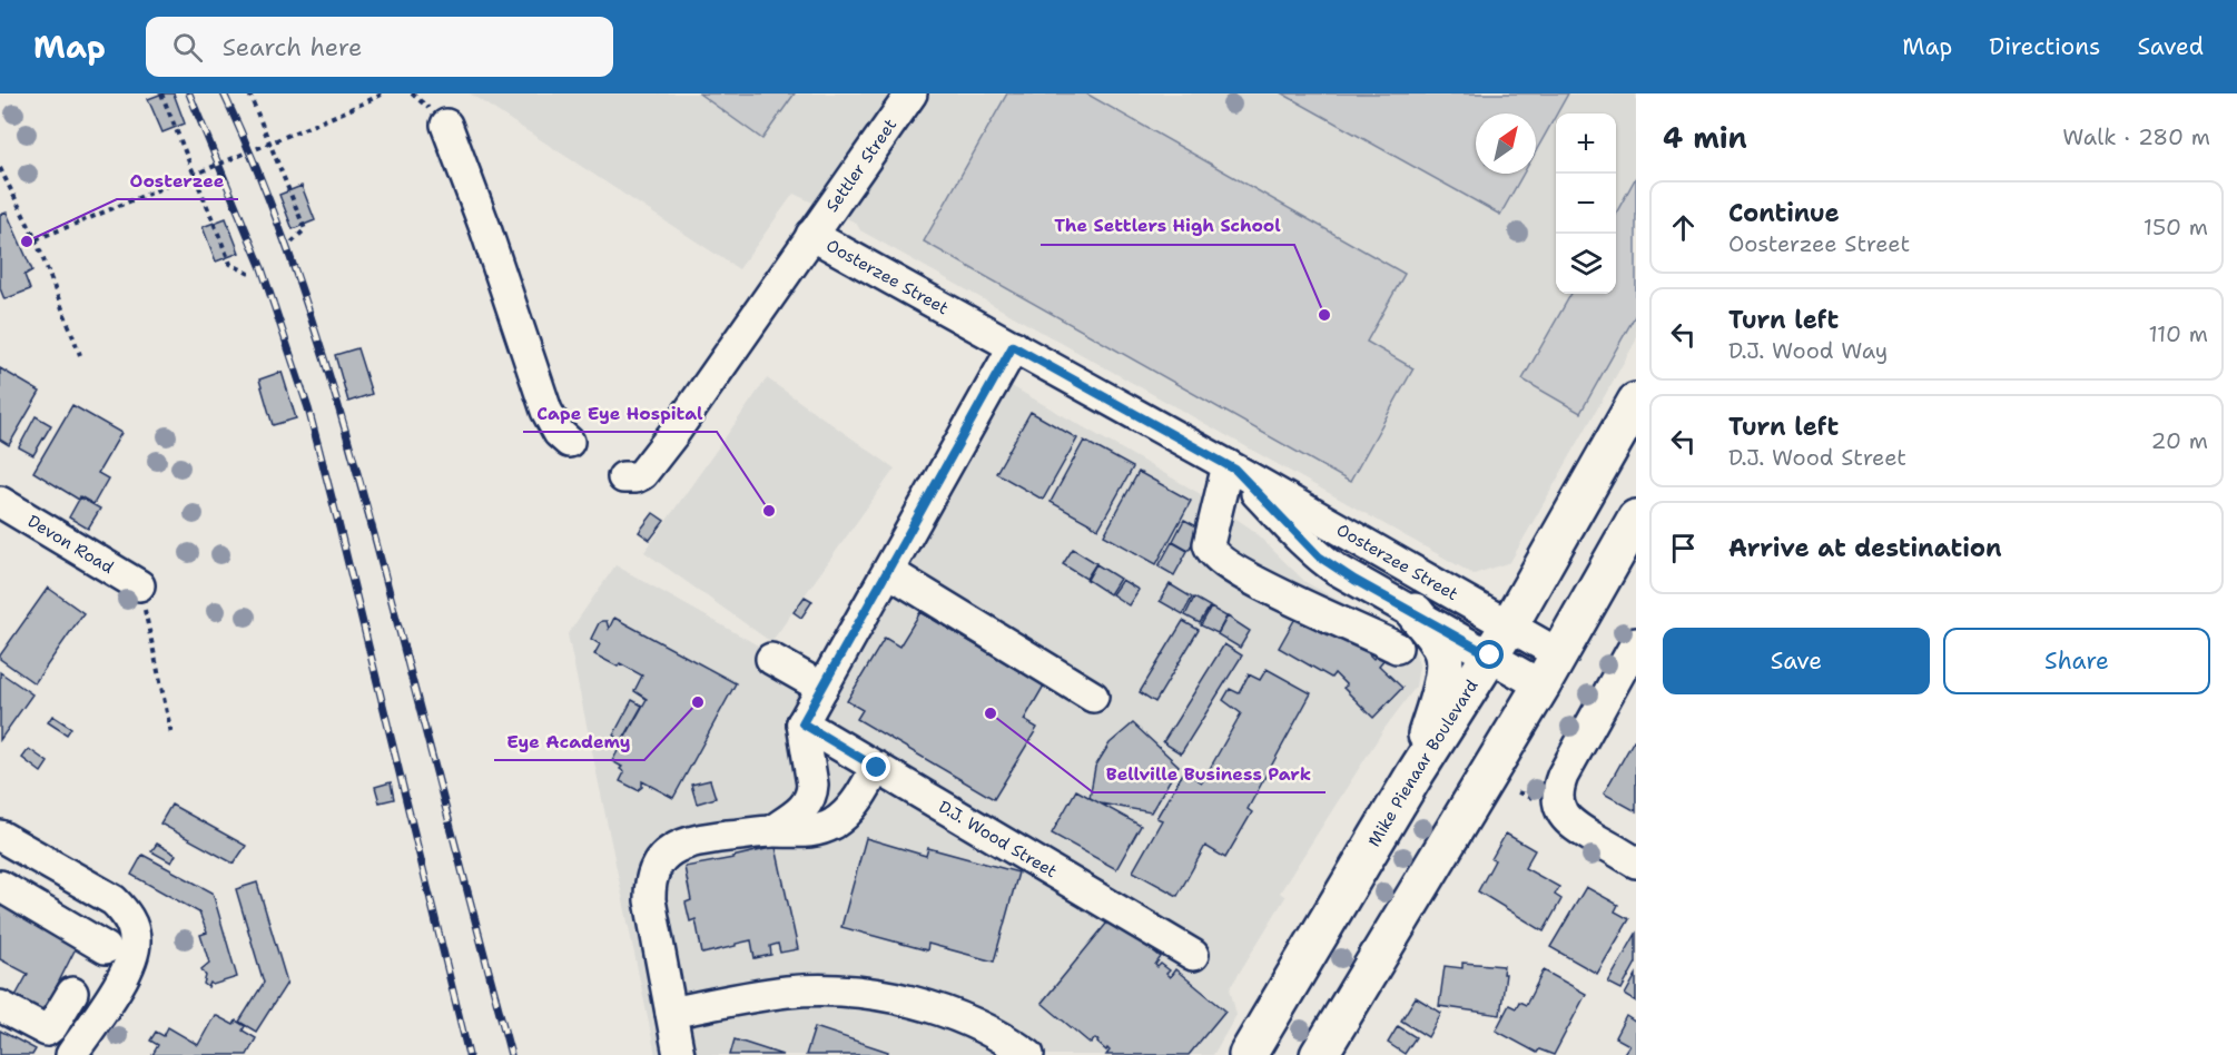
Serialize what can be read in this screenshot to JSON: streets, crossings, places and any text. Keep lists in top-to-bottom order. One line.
{"streets":{"main road":["Mike Pienaar Boulevard"],"street":["Settler Street","Oosterzee Street","Devon Road","D.J. Wood Street"]},"crossings":[["Settler Street","Oosterzee Street"],["Oosterzee Street","Mike Pienaar Boulevard"]],"places":["Oosterzee","The Settlers High School","Cape Eye Hospital","Eye Academy","Bellville Business Park"],"north":"top right","page":{"header":"Map","search":"Search here","nav":["Map","Directions","Saved"],"heading":["4 min","Walk · 280 m"],"map_buttons":["+","−"],"list":[["Continue","Oosterzee Street","150 m"],["Turn left","D.J. Wood Way","110 m"],["Turn left","D.J. Wood Street","20 m"],"Arrive at destination"],"buttons":["Save","Share"]}}
